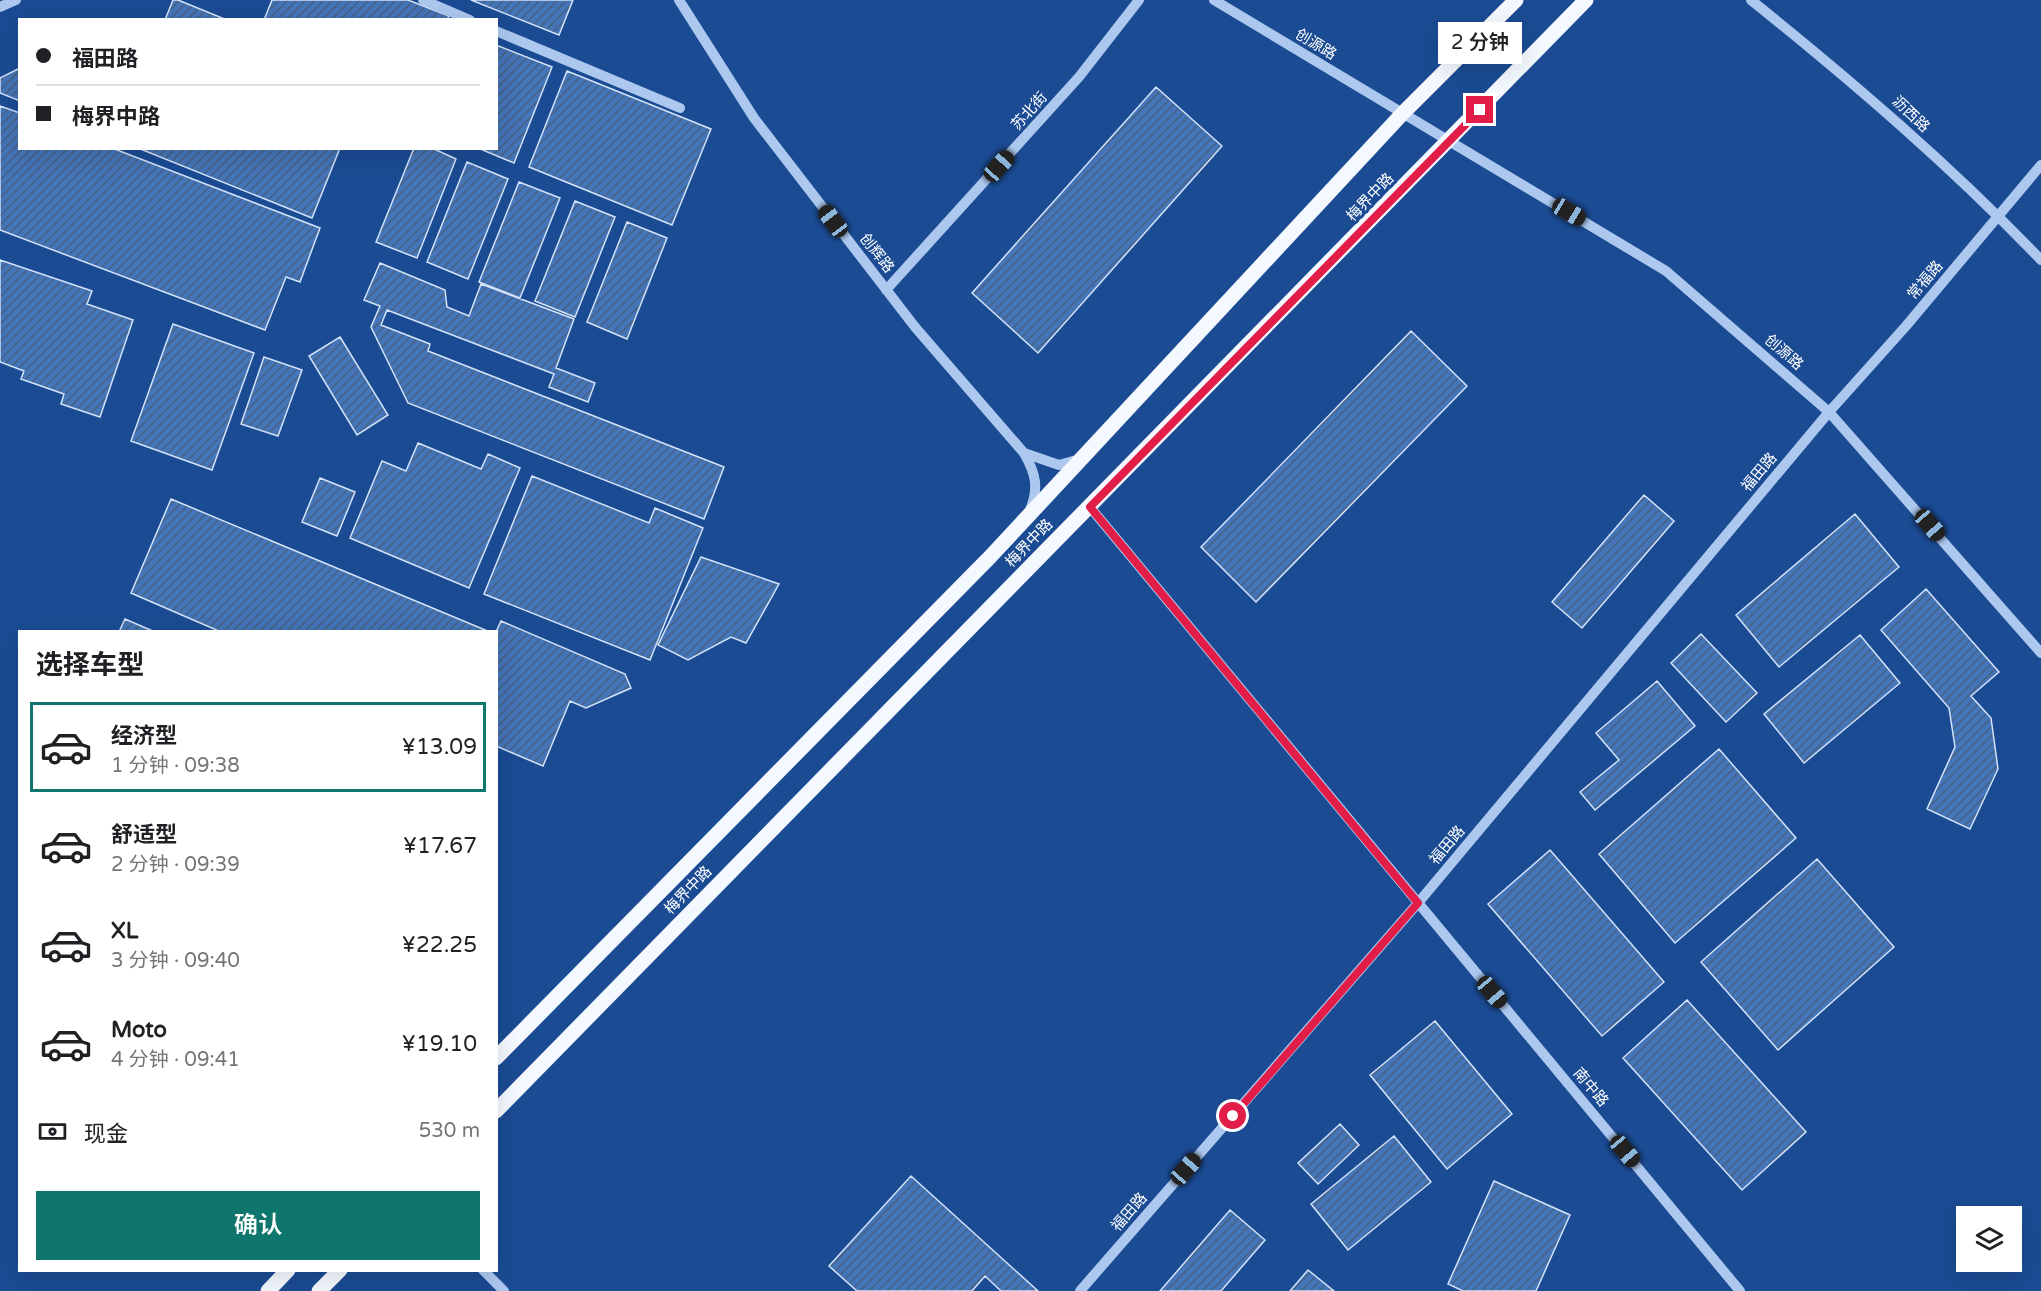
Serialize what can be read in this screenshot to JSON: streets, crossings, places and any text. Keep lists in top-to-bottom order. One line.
{"streets":{"main road":["梅界中路"],"street":["创源路","苏北街","沥西路","创辉路","常福路","福田路","南中路"]},"crossings":[["创源路","梅界中路"],["创源路","常福路"],["创源路","福田路"],["苏北街","创辉路"],["沥西路","常福路"],["梅界中路","南中路"],["常福路","福田路"],["福田路","南中路"]],"page":{"banner":["福田路","梅界中路"],"bubble":"2 分钟","heading":"选择车型","list":[{"name":"经济型","note":"1 分钟 · 09:38","value":"¥13.09"},{"name":"舒适型","note":"2 分钟 · 09:39","value":"¥17.67"},{"name":"XL","note":"3 分钟 · 09:40","value":"¥22.25"},{"name":"Moto","note":"4 分钟 · 09:41","value":"¥19.10"}],"pay":["现金","530 m"],"buttons":"确认"}}
